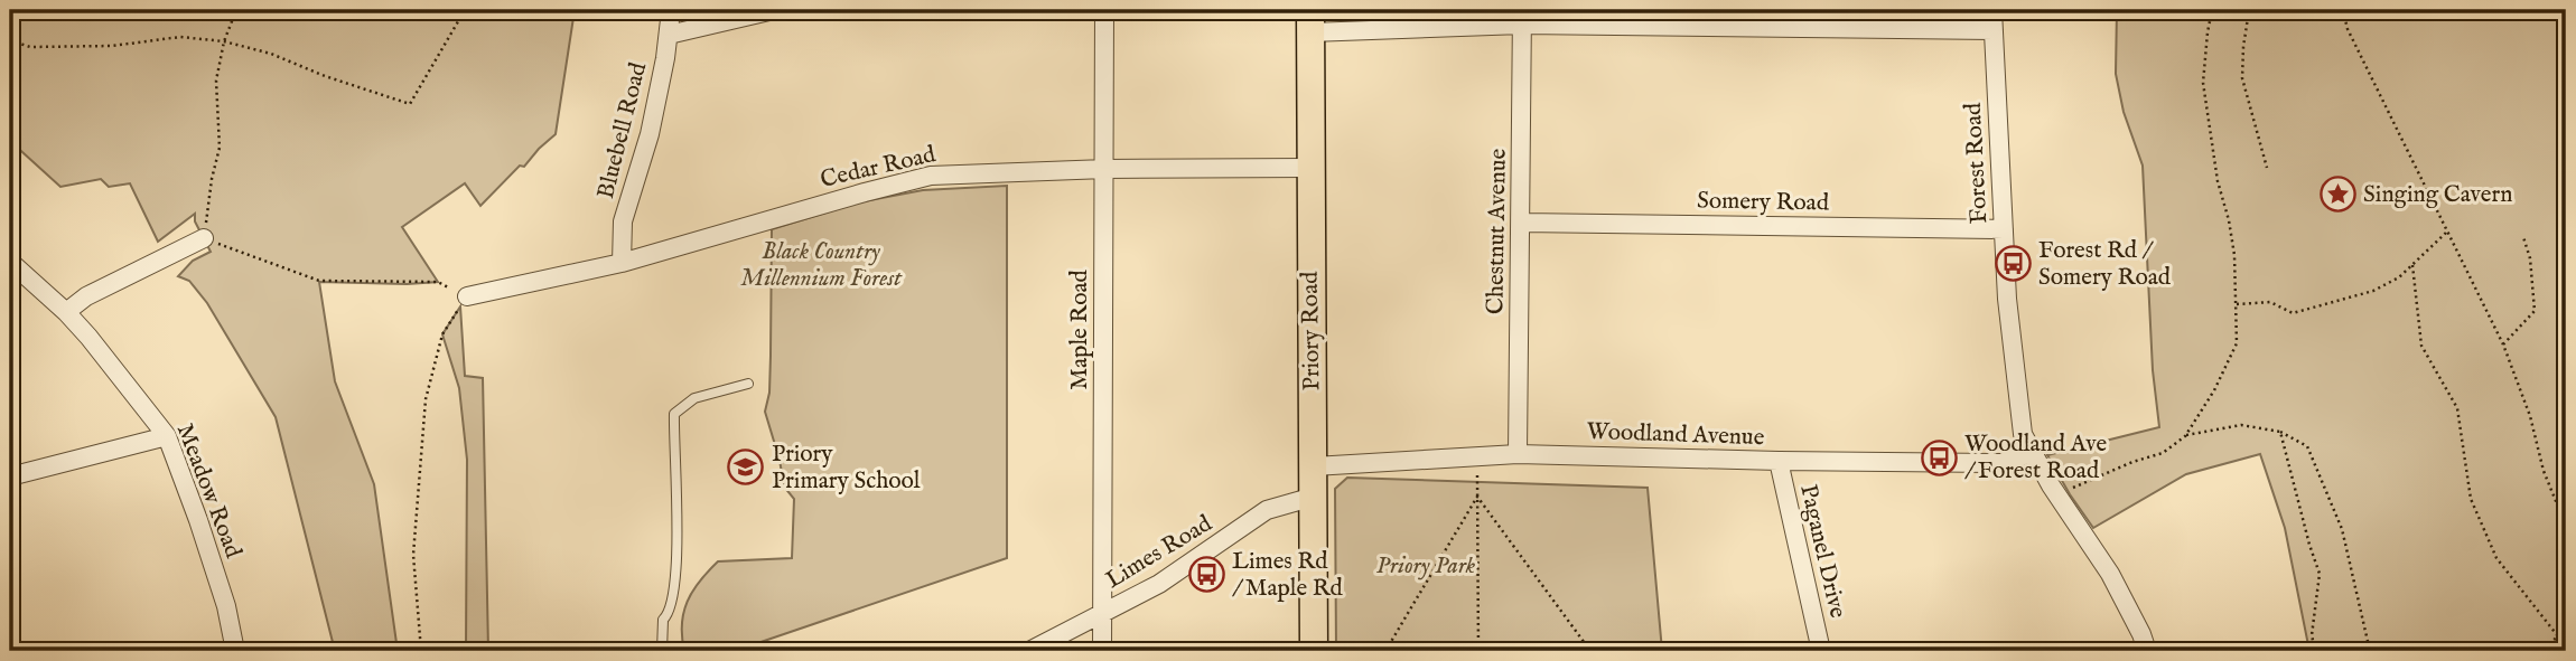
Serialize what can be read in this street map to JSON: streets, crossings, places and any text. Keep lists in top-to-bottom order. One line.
{"streets":{"main road":["Priory Road"],"street":["Bluebell Road","Forest Road","Cedar Road","Somery Road","Chestnut Avenue","Maple Road","Woodland Avenue","Meadow Road","Paganel Drive","Limes Road"]},"crossings":[["Bluebell Road","Cedar Road"],["Forest Road","Somery Road"],["Forest Road","Woodland Avenue"],["Cedar Road","Maple Road"],["Cedar Road","Priory Road"],["Somery Road","Chestnut Avenue"],["Chestnut Avenue","Woodland Avenue"],["Maple Road","Limes Road"],["Priory Road","Woodland Avenue"],["Priory Road","Limes Road"],["Woodland Avenue","Paganel Drive"]],"parks":["Black Country Millennium Forest","Priory Park"],"places":{"place":["Singing Cavern"],"bus stop":["Forest Rd / Somery Road","Woodland Ave / Forest Road","Limes Rd / Maple Rd"],"school or university":["Priory Primary School"]}}
